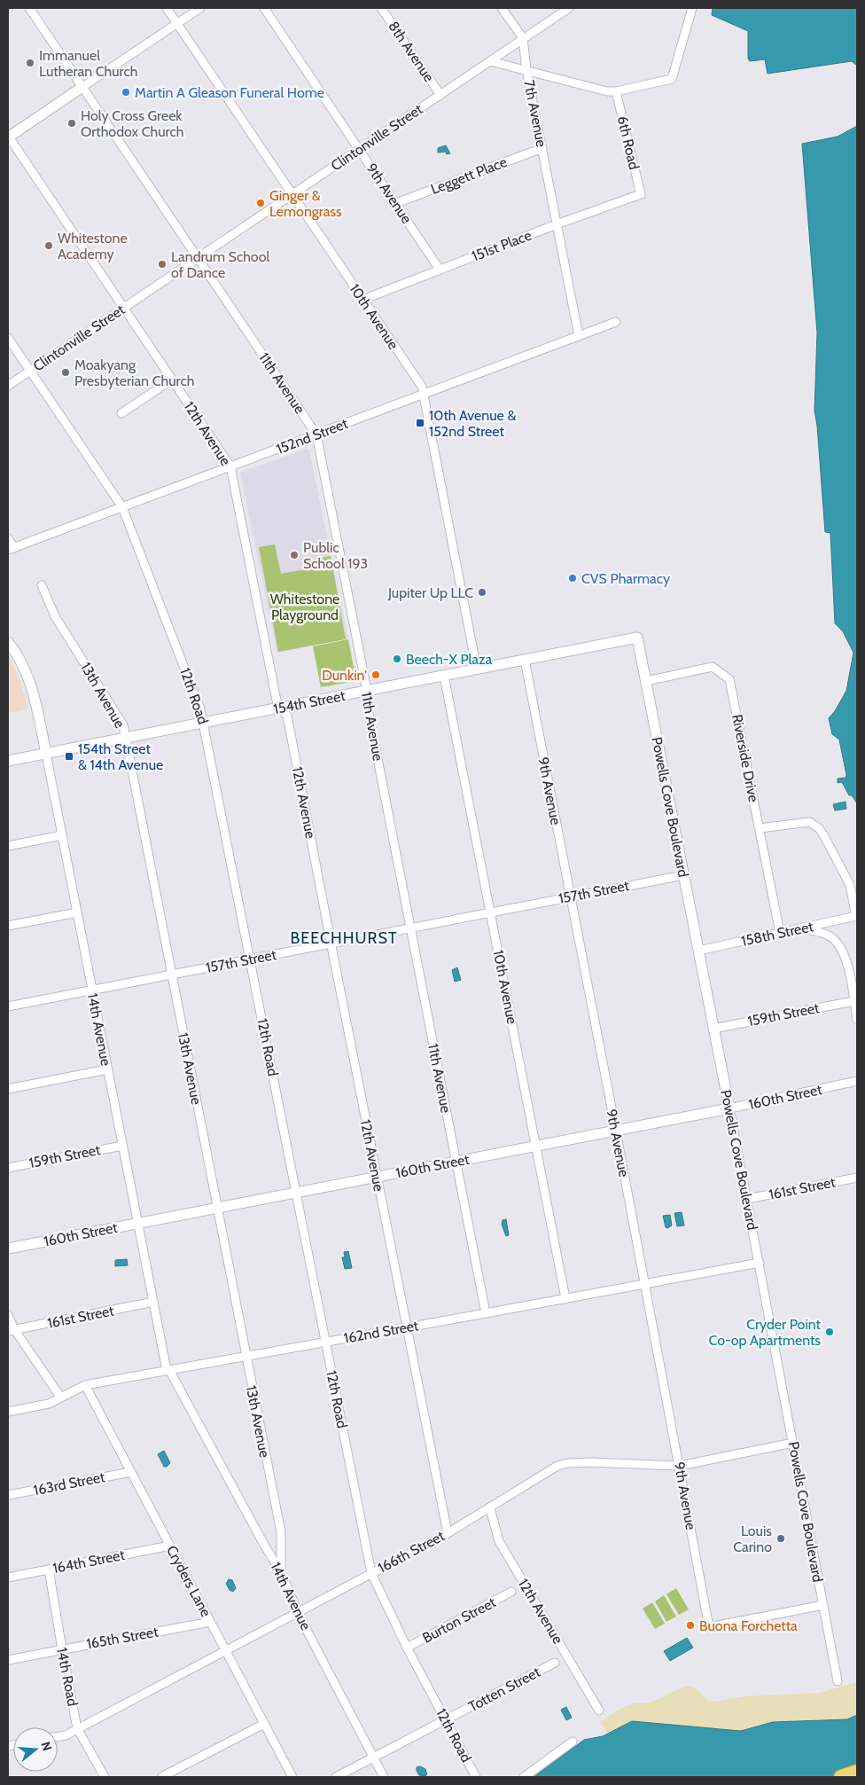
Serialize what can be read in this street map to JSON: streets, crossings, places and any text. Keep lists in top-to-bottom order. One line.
{"streets":{"street":["8th Avenue","7th Avenue","Clintonville Street","6th Road","Leggett Place","9th Avenue","151st Place","10th Avenue","11th Avenue","12th Avenue","152nd Street","13th Avenue","12th Road","154th Street","Riverside Drive","Powells Cove Boulevard","157th Street","158th Street","159th Street","14th Avenue","160th Street","161st Street","162nd Street","163rd Street","166th Street","164th Street","Cryders Lane","Burton Street","165th Street","14th Road","Totten Street"]},"crossings":[["8th Avenue","Clintonville Street"],["7th Avenue","Clintonville Street"],["7th Avenue","Leggett Place"],["7th Avenue","151st Place"],["Clintonville Street","9th Avenue"],["Clintonville Street","10th Avenue"],["Clintonville Street","11th Avenue"],["Clintonville Street","12th Avenue"],["Clintonville Street","12th Road"],["6th Road","151st Place"],["Leggett Place","9th Avenue"],["9th Avenue","151st Place"],["9th Avenue","154th Street"],["9th Avenue","Powells Cove Boulevard"],["9th Avenue","157th Street"],["9th Avenue","160th Street"],["9th Avenue","162nd Street"],["9th Avenue","166th Street"],["151st Place","10th Avenue"],["10th Avenue","152nd Street"],["10th Avenue","154th Street"],["10th Avenue","157th Street"],["10th Avenue","160th Street"],["10th Avenue","162nd Street"],["11th Avenue","152nd Street"],["11th Avenue","154th Street"],["11th Avenue","157th Street"],["11th Avenue","160th Street"],["11th Avenue","162nd Street"],["12th Avenue","152nd Street"],["12th Avenue","154th Street"],["12th Avenue","157th Street"],["12th Avenue","160th Street"],["12th Avenue","162nd Street"],["12th Avenue","166th Street"],["152nd Street","12th Road"],["13th Avenue","154th Street"],["13th Avenue","157th Street"],["13th Avenue","14th Avenue"],["13th Avenue","160th Street"],["13th Avenue","162nd Street"],["12th Road","154th Street"],["12th Road","157th Street"],["12th Road","160th Street"],["12th Road","162nd Street"],["12th Road","166th Street"],["12th Road","Burton Street"],["12th Road","Totten Street"],["154th Street","Powells Cove Boulevard"],["154th Street","14th Avenue"],["Riverside Drive","Powells Cove Boulevard"],["Riverside Drive","158th Street"],["Powells Cove Boulevard","157th Street"],["Powells Cove Boulevard","158th Street"],["Powells Cove Boulevard","159th Street"],["Powells Cove Boulevard","160th Street"],["Powells Cove Boulevard","161st Street"],["Powells Cove Boulevard","162nd Street"],["Powells Cove Boulevard","166th Street"],["157th Street","14th Avenue"],["159th Street","14th Avenue"],["14th Avenue","160th Street"],["14th Avenue","161st Street"],["14th Avenue","162nd Street"],["14th Avenue","166th Street"],["14th Avenue","Totten Street"],["162nd Street","Cryders Lane"],["163rd Street","Cryders Lane"],["166th Street","Cryders Lane"],["166th Street","14th Road"],["164th Street","Cryders Lane"],["164th Street","14th Road"],["Cryders Lane","165th Street"],["165th Street","14th Road"]],"districts":["BEECHHURST"],"parks":["Whitestone Playground"],"places":{"other":["Immanuel Lutheran Church","Martin A Gleason Funeral Home","Holy Cross Greek Orthodox Church","Ginger & Lemongrass","Whitestone Academy","Landrum School of Dance","Moakyang Presbyterian Church","Public School 193","CVS Pharmacy","Jupiter Up LLC","Beech-X Plaza","Dunkin'","Cryder Point Co-op Apartments","Louis Carino","Buona Forchetta"],"transit":["10th Avenue & 152nd Street","154th Street & 14th Avenue"]},"north":"right"}
